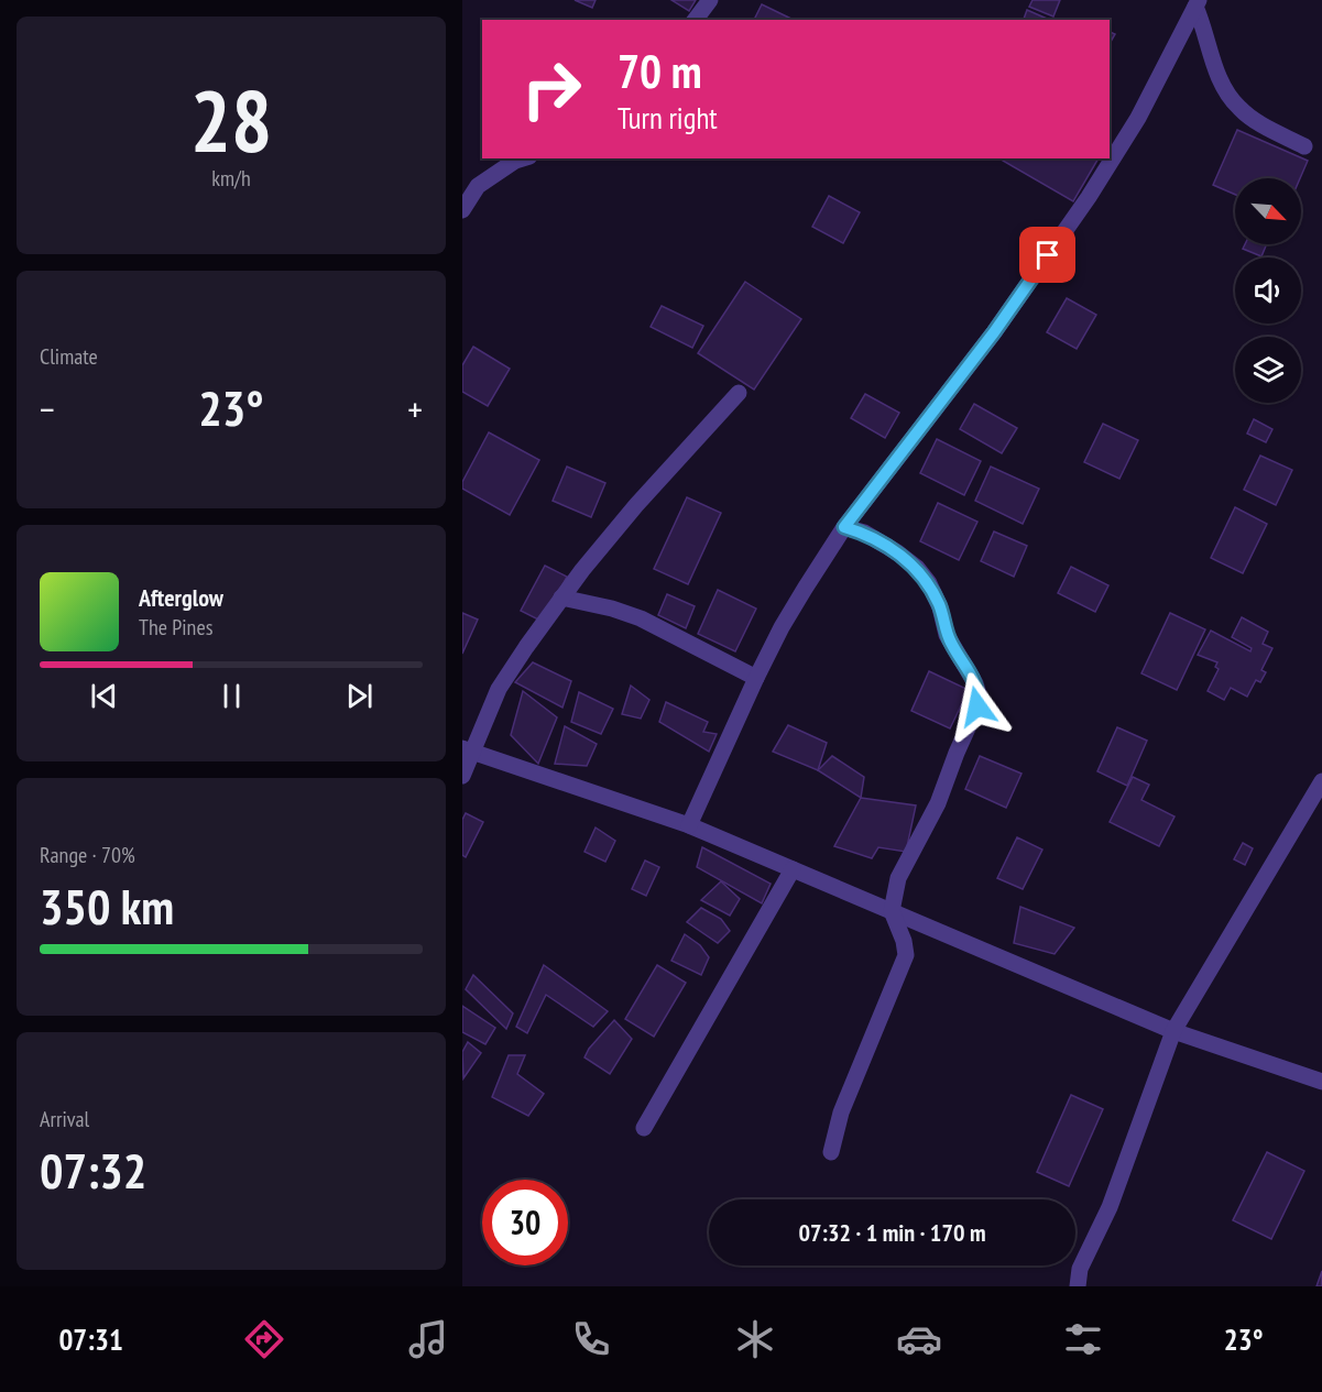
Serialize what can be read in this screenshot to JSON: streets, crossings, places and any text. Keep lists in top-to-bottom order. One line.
{"north":"bottom right","page":{"tile":[["28","km/h"],"Climate",["Range · 70%","350 km"],["Arrival","07:32"]],"turn":["70 m","Turn right"],"heat":["−","23°","+"],"song":["Afterglow","The Pines"],"limit":"30","trip":"07:32 · 1 min · 170 m","tabs":["07:31","23°"]}}
